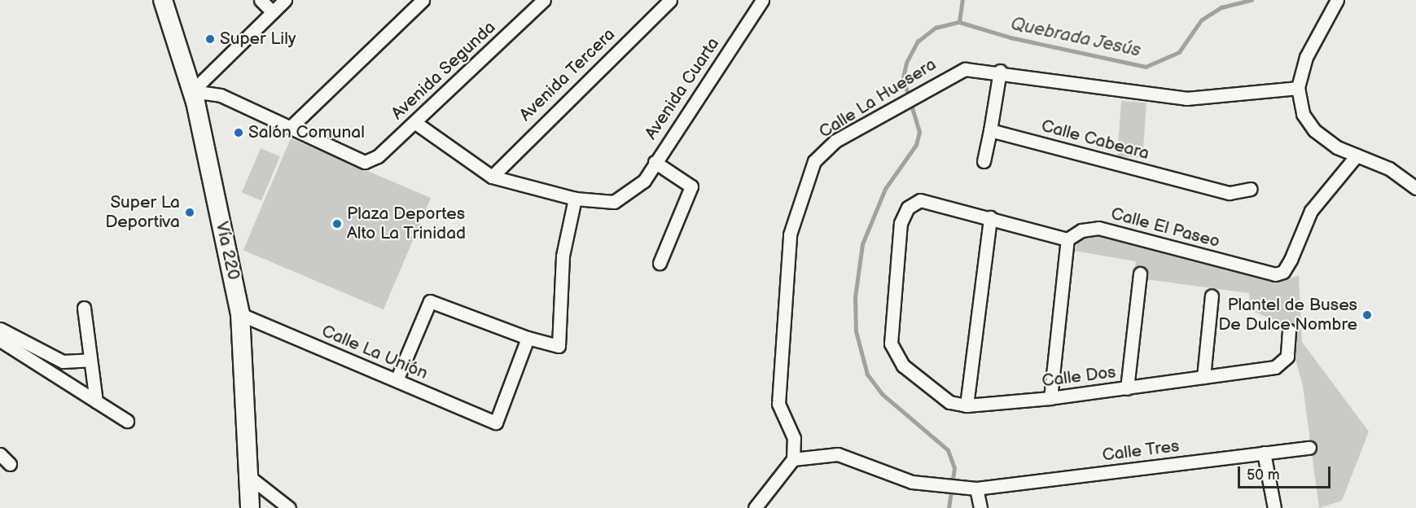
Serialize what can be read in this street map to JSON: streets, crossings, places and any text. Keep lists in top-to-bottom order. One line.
{"streets":{"main road":["Vía 220"],"street":["Avenida Segunda","Avenida Tercera","Avenida Cuarta","Calle La Huesera","Calle Cabeara","Calle El Paseo","Calle La Unión","Calle Dos","Calle Tres"]},"crossings":[["Calle La Huesera","Calle Tres"],["Vía 220","Calle La Unión"]],"water":["Quebrada Jesús"],"places":["Super Lily","Salón Comunal","Super La Deportiva","Plaza Deportes Alto La Trinidad","Plantel de Buses De Dulce Nombre"],"scale_bar":"50 m"}
